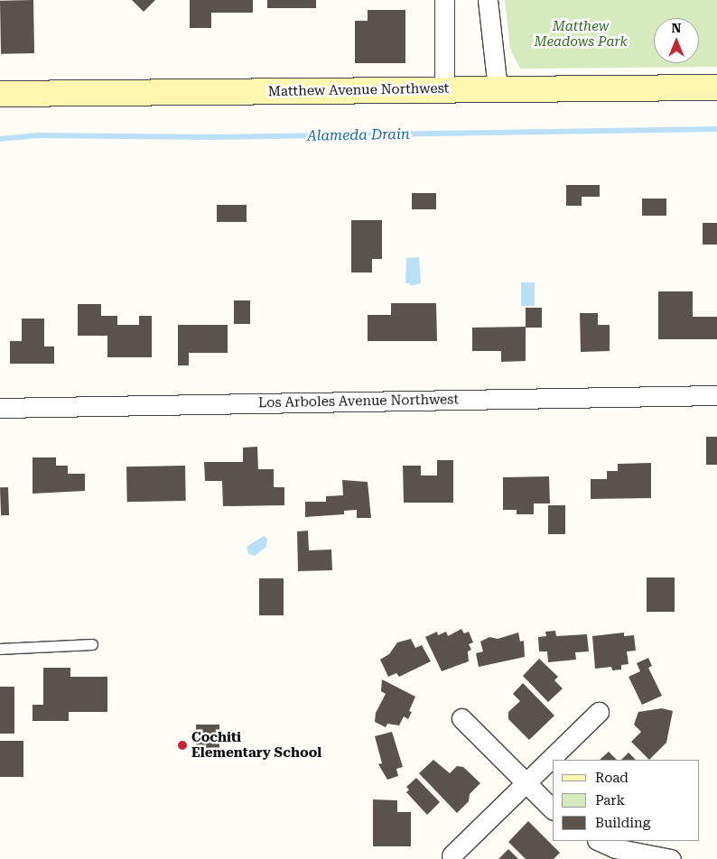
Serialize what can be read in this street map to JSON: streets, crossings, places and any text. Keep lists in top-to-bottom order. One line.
{"streets":{"street":["Matthew Avenue Northwest","Los Arboles Avenue Northwest"]},"water":["Alameda Drain"],"parks":["Matthew Meadows Park"],"places":["Cochiti Elementary School"],"legend":["Road","Park","Building"],"north":"top"}
